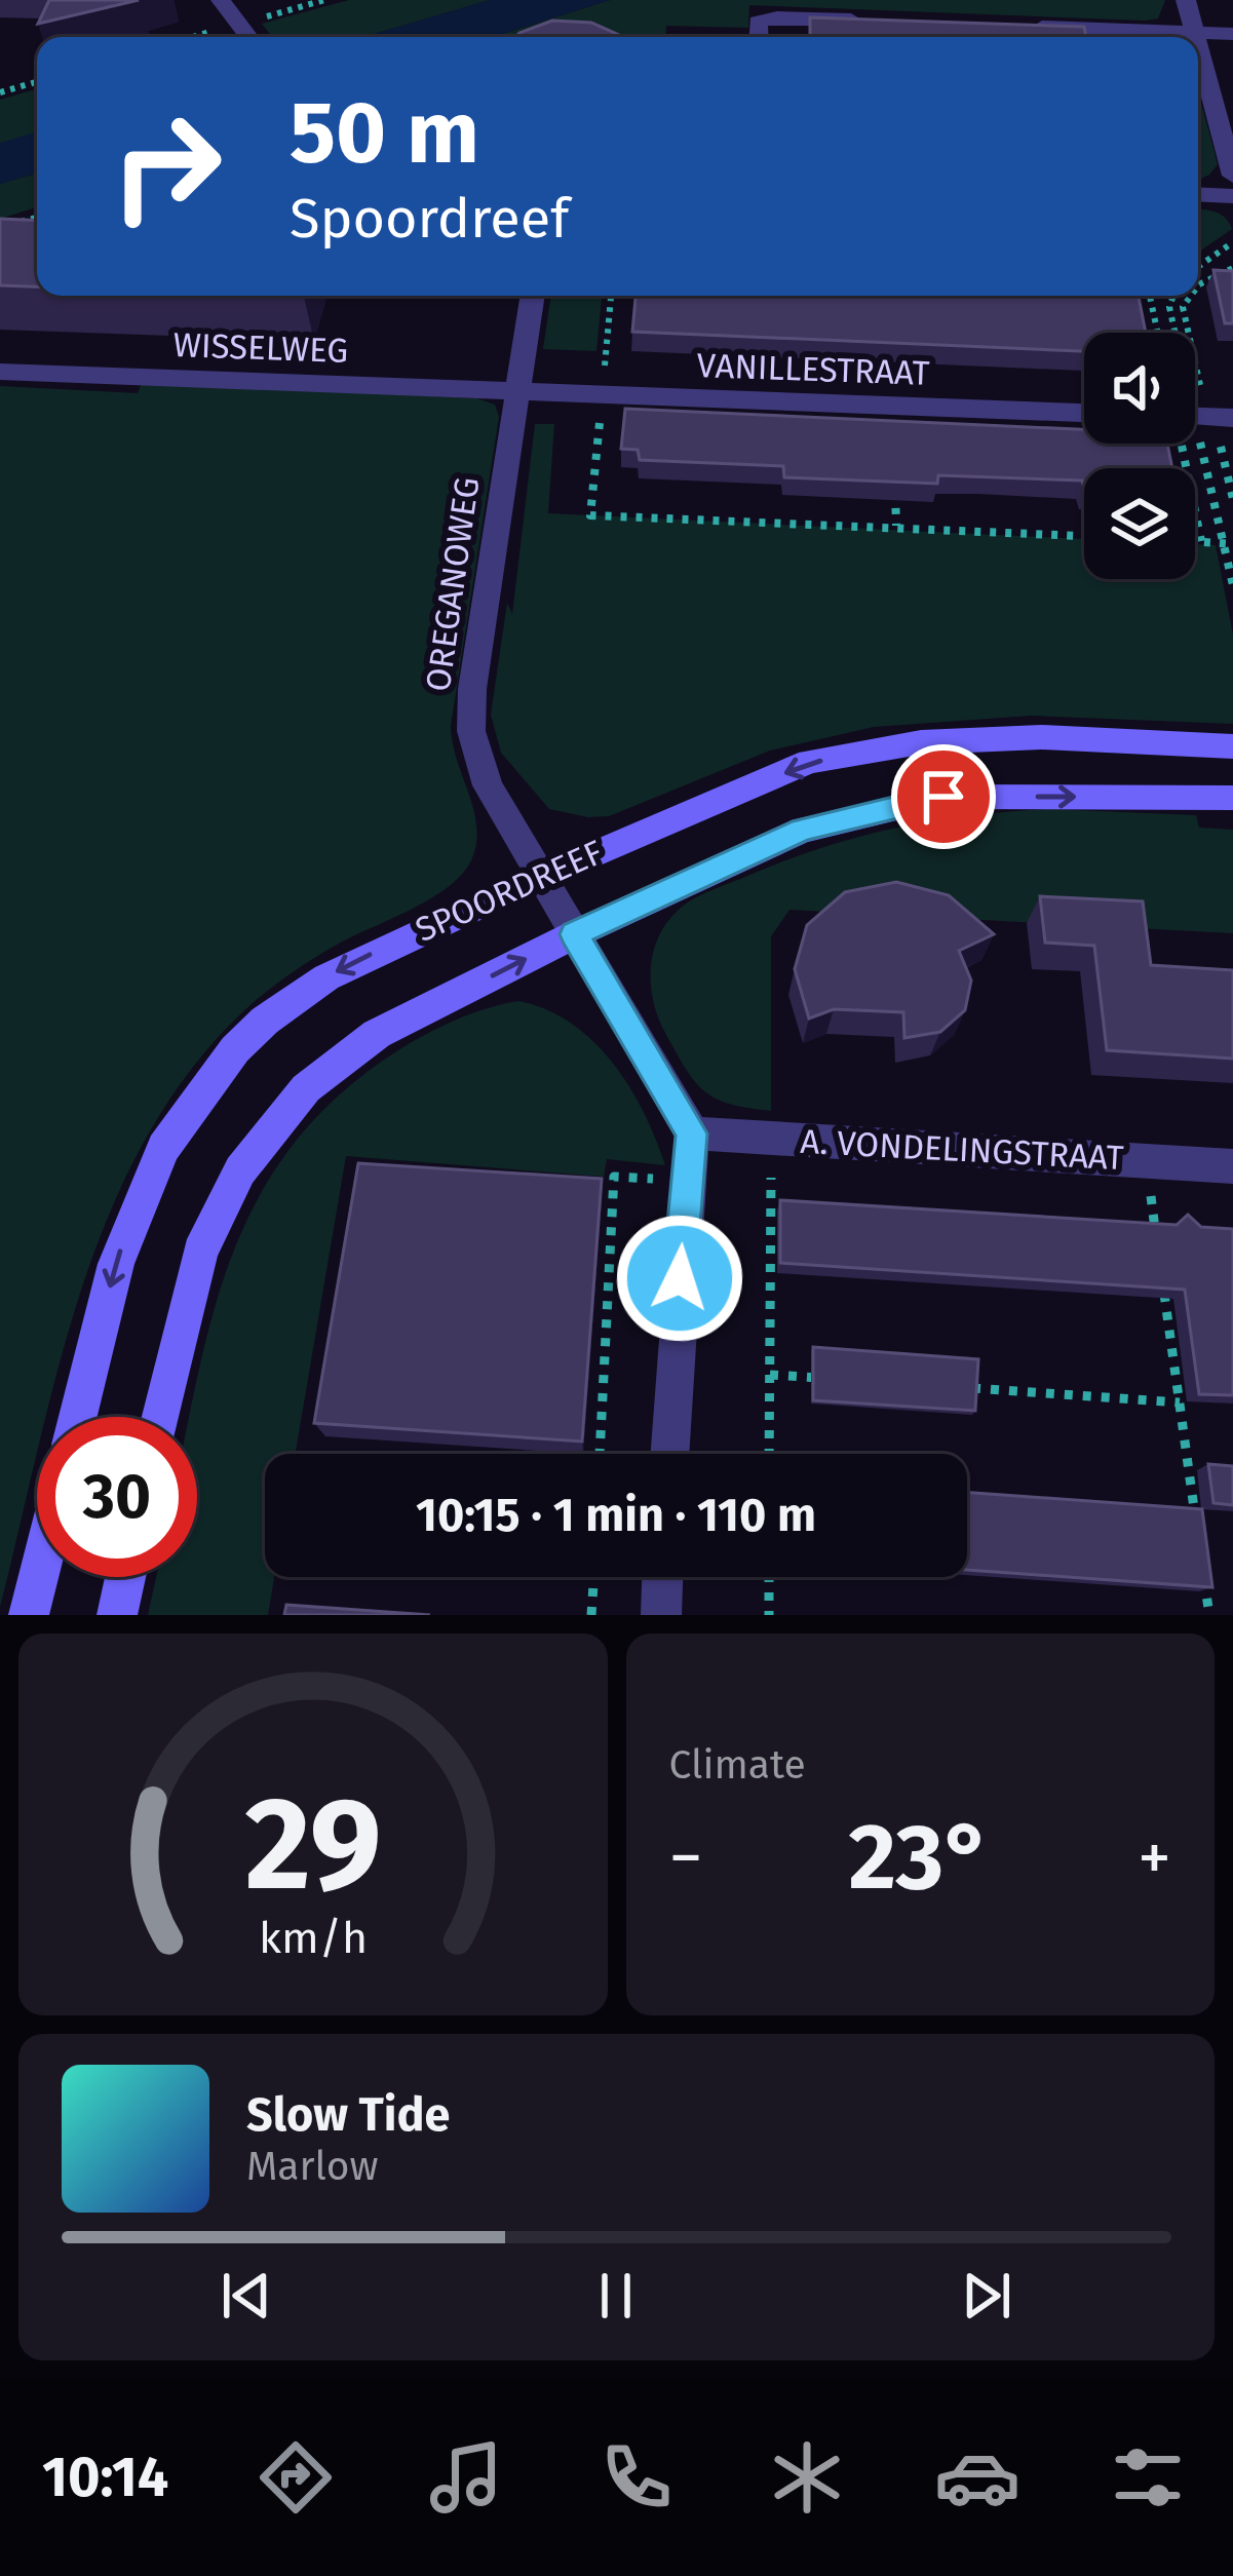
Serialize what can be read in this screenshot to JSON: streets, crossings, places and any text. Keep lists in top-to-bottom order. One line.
{"streets":{"main road":["SPOORDREEF"],"street":["WISSELWEG","VANILLESTRAAT","OREGANOWEG","A. VONDELINGSTRAAT"]},"crossings":[["WISSELWEG","VANILLESTRAAT"],["WISSELWEG","OREGANOWEG"],["VANILLESTRAAT","OREGANOWEG"],["OREGANOWEG","SPOORDREEF"],["OREGANOWEG","A. VONDELINGSTRAAT"]],"page":{"turn":["50 m","Spoordreef"],"limit":"30","trip":"10:15 · 1 min · 110 m","tile":"Climate","heat":["−","23°","+"],"song":["Slow Tide","Marlow"],"tabs":"10:14","gauge":["29","km/h"]}}
